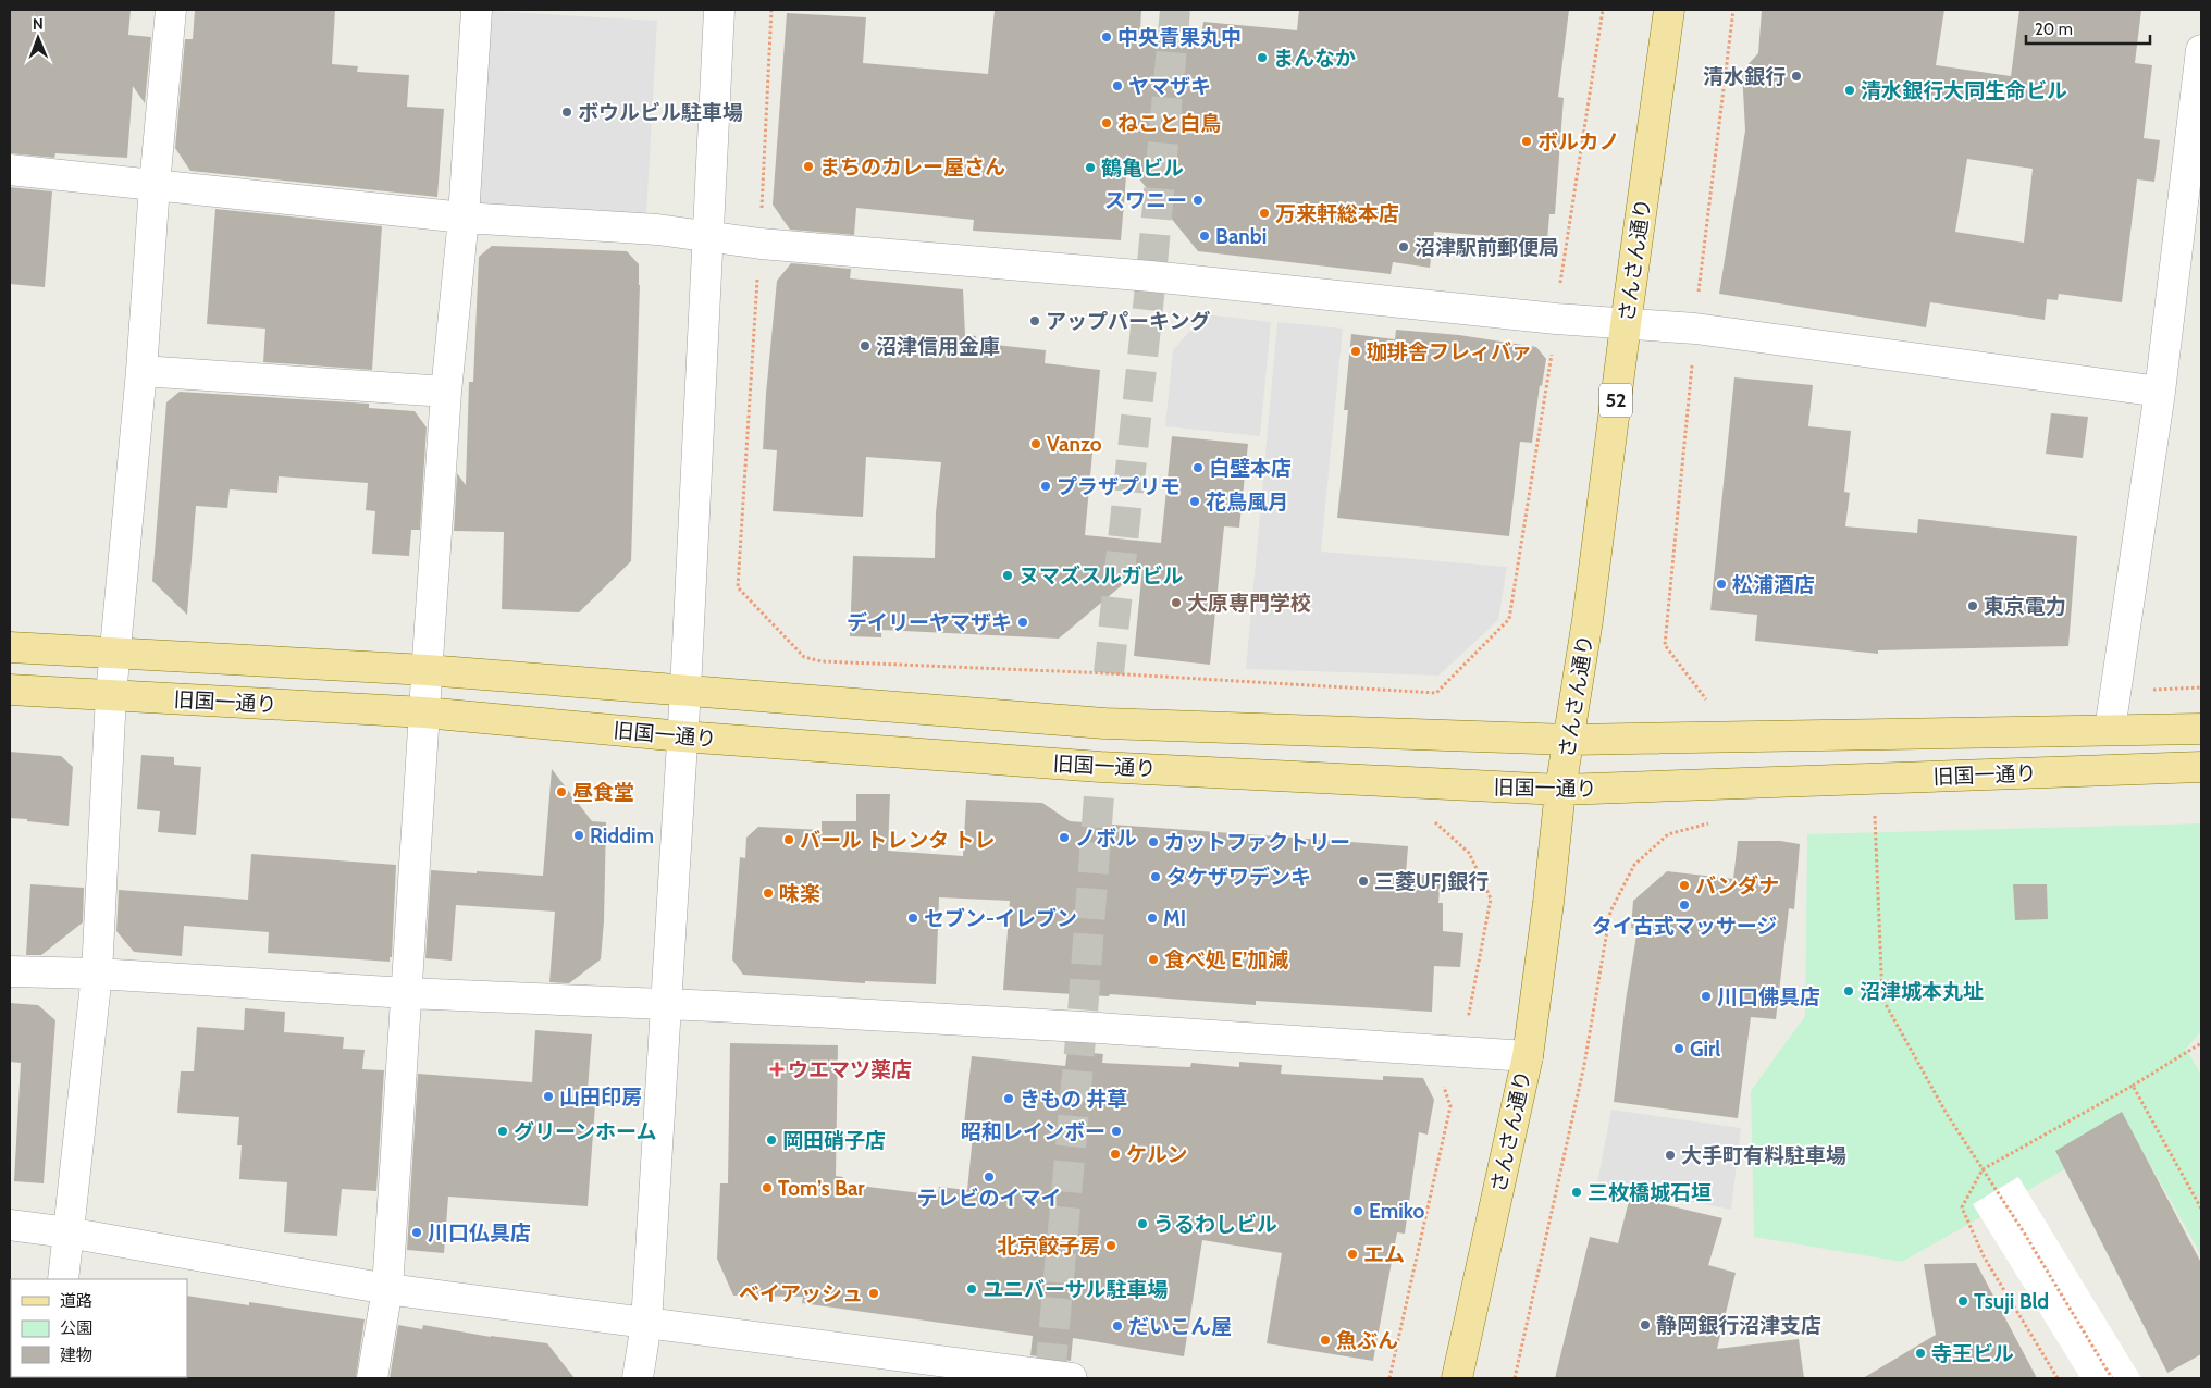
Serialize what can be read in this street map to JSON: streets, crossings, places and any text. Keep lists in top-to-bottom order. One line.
{"streets":{"main road":["さんさん通り","52","旧国一通り"]},"crossings":[["さんさん通り","旧国一通り"]],"places":{"other":["中央青果丸中","まんなか","清水銀行","ヤマザキ","清水銀行大同生命ビル","ボウルビル駐車場","ねこと白鳥","ボルカノ","まちのカレー屋さん","鶴亀ビル","スワニー","万来軒総本店","Banbi","沼津駅前郵便局","アップパーキング","沼津信用金庫","珈琲舎フレィバァ","Vanzo","白壁本店","プラザプリモ","花鳥風月","ヌマズスルガビル","松浦酒店","大原専門学校","東京電力","デイリーヤマザキ","昼食堂","Riddim","ノボル","バール トレンタ トレ","カットファクトリー","タケザワデンキ","三菱UFJ銀行","バンダナ","味楽","タイ古式マッサージ","セブン-イレブン","MI","食べ処 E’加減","沼津城本丸址","川口佛具店","Girl","山田印房","きもの 井草","グリーンホーム","昭和レインボー","岡田硝子店","ケルン","大手町有料駐車場","テレビのイマイ","Tom’s Bar","三枚橋城石垣","Emiko","うるわしビル","川口仏具店","北京餃子房","エム","ユニバーサル駐車場","ベイアッシュ","Tsuji Bld","静岡銀行沼津支店","だいこん屋","魚ぶん","寺王ビル"],"health":["ウエマツ薬店"]},"legend":["道路","公園","建物"],"scale_bar":"20 m","north":"top"}
